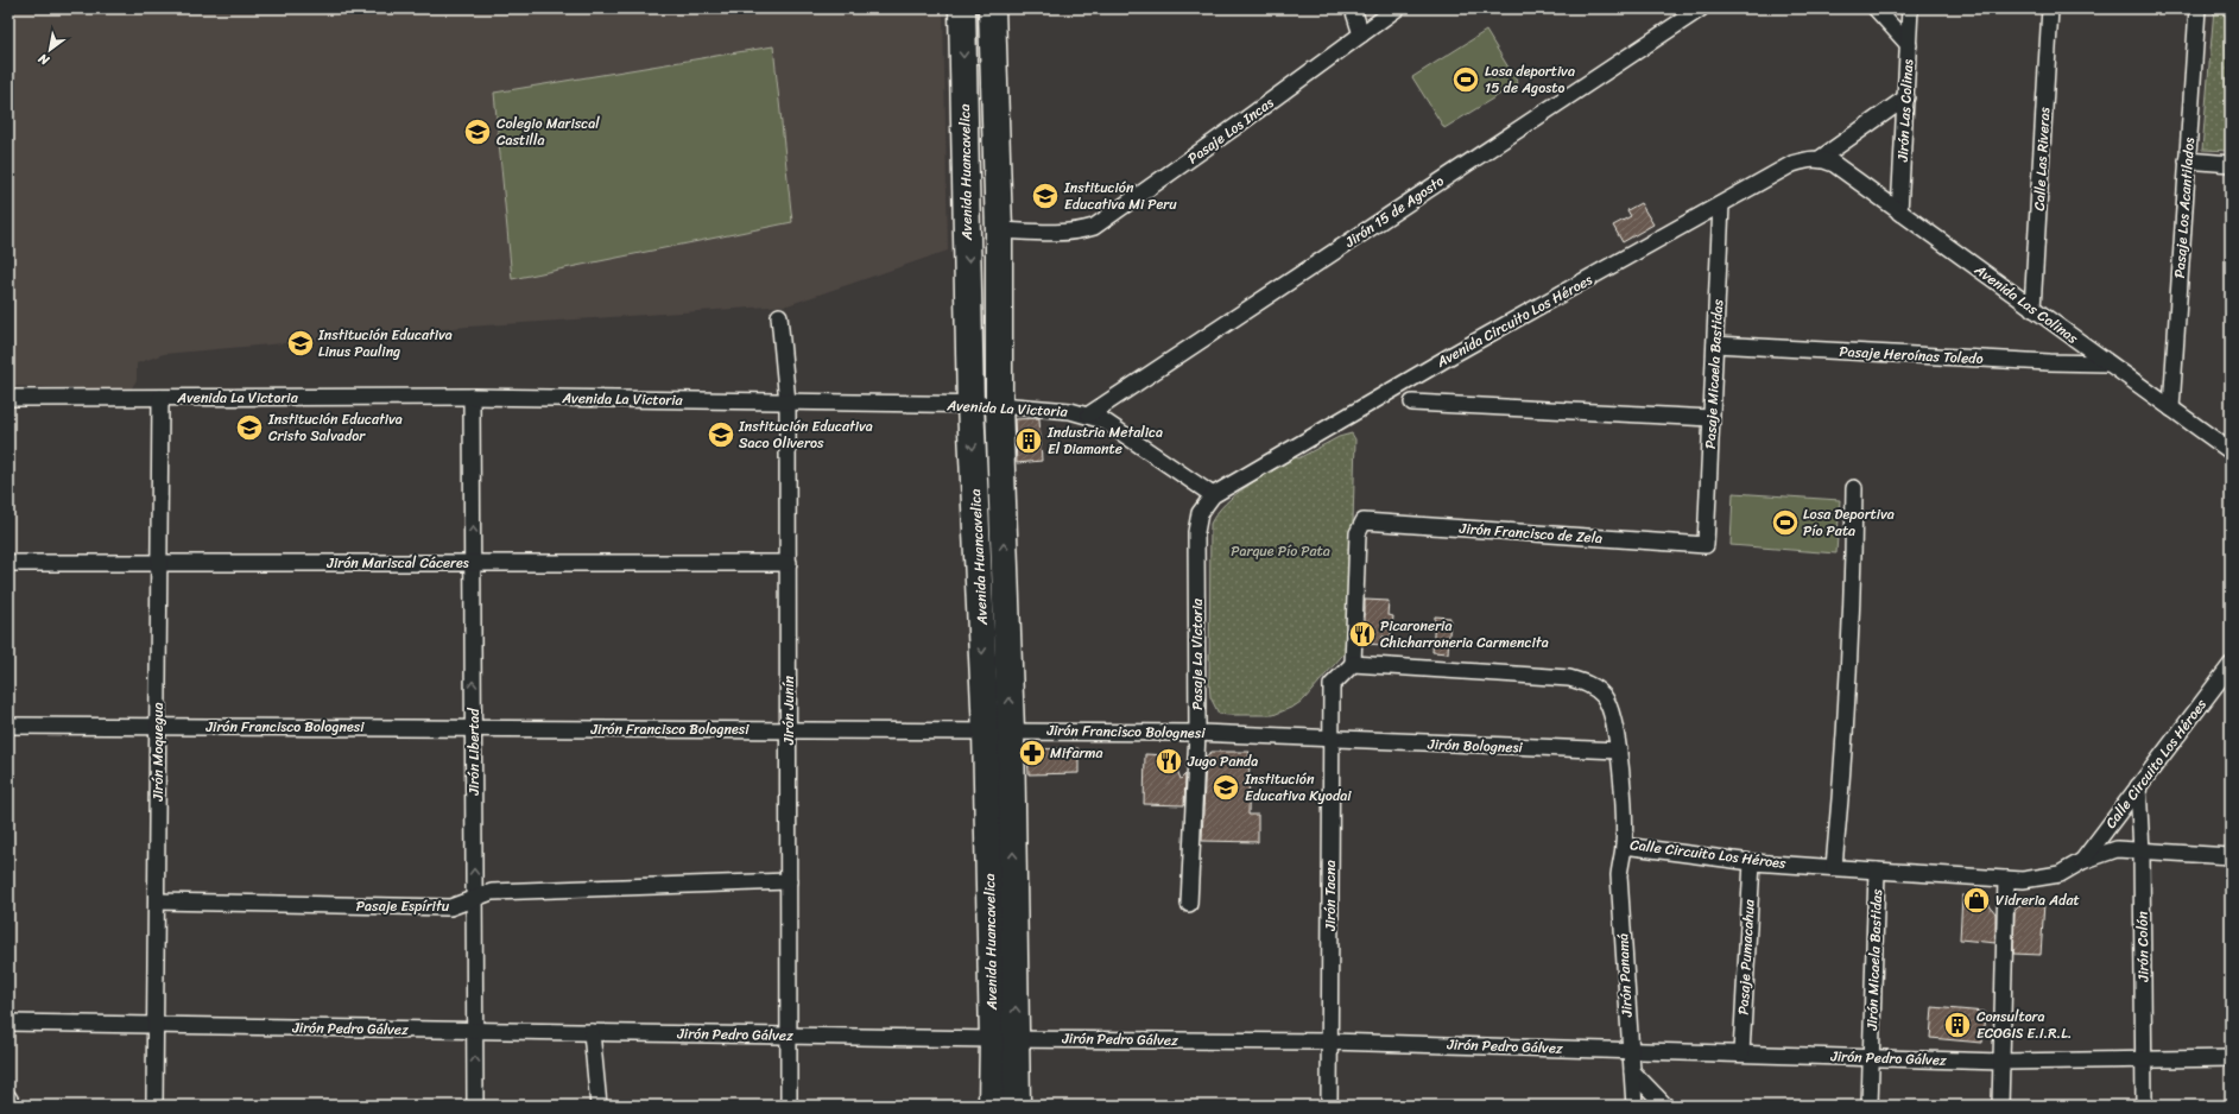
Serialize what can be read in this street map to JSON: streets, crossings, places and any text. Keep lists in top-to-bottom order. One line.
{"streets":{"highway":["Avenida Huancavelica"],"street":["Jirón Las Colinas","Pasaje Los Incas","Calle Las Riveras","Pasaje Los Acantilados","Jirón 15 de Agosto","Avenida Las Colinas","Avenida Circuito Los Héroes","Pasaje Heroínas Toledo","Pasaje Micaela Bastidas","Avenida La Victoria","Jirón Francisco de Zela","Jirón Mariscal Cáceres","Pasaje La Victoria","Jirón Junín","Jirón Francisco Bolognesi","Jirón Bolognesi","Jirón Moquegua","Jirón Libertad","Calle Circuito Los Héroes","Jirón Tacna","Pasaje Espíritu","Jirón Colón","Pasaje Pumacahua","Jirón Micaela Bastidas","Jirón Panamá","Jirón Pedro Gálvez"]},"crossings":[["Jirón Las Colinas","Avenida Las Colinas"],["Pasaje Los Incas","Avenida Huancavelica"],["Calle Las Riveras","Avenida Las Colinas"],["Avenida Huancavelica","Avenida La Victoria"],["Avenida Huancavelica","Jirón Francisco Bolognesi"],["Avenida Huancavelica","Jirón Pedro Gálvez"],["Pasaje Los Acantilados","Avenida Las Colinas"],["Jirón 15 de Agosto","Avenida La Victoria"],["Avenida Las Colinas","Avenida Circuito Los Héroes"],["Avenida Las Colinas","Pasaje Heroínas Toledo"],["Avenida Circuito Los Héroes","Pasaje Micaela Bastidas"],["Avenida Circuito Los Héroes","Avenida La Victoria"],["Avenida Circuito Los Héroes","Pasaje La Victoria"],["Pasaje Heroínas Toledo","Pasaje Micaela Bastidas"],["Pasaje Micaela Bastidas","Jirón Francisco de Zela"],["Avenida La Victoria","Pasaje La Victoria"],["Avenida La Victoria","Jirón Junín"],["Avenida La Victoria","Jirón Moquegua"],["Avenida La Victoria","Jirón Libertad"],["Jirón Francisco de Zela","Calle Circuito Los Héroes"],["Jirón Francisco de Zela","Jirón Tacna"],["Jirón Mariscal Cáceres","Jirón Junín"],["Jirón Mariscal Cáceres","Jirón Moquegua"],["Jirón Mariscal Cáceres","Jirón Libertad"],["Pasaje La Victoria","Jirón Francisco Bolognesi"],["Jirón Junín","Jirón Francisco Bolognesi"],["Jirón Junín","Pasaje Espíritu"],["Jirón Junín","Jirón Pedro Gálvez"],["Jirón Francisco Bolognesi","Jirón Bolognesi"],["Jirón Francisco Bolognesi","Jirón Moquegua"],["Jirón Francisco Bolognesi","Jirón Libertad"],["Jirón Francisco Bolognesi","Jirón Tacna"],["Jirón Bolognesi","Calle Circuito Los Héroes"],["Jirón Bolognesi","Jirón Tacna"],["Jirón Moquegua","Pasaje Espíritu"],["Jirón Moquegua","Jirón Pedro Gálvez"],["Jirón Libertad","Pasaje Espíritu"],["Jirón Libertad","Jirón Pedro Gálvez"],["Calle Circuito Los Héroes","Jirón Tacna"],["Calle Circuito Los Héroes","Jirón Colón"],["Calle Circuito Los Héroes","Pasaje Pumacahua"],["Calle Circuito Los Héroes","Jirón Micaela Bastidas"],["Calle Circuito Los Héroes","Jirón Panamá"],["Jirón Tacna","Jirón Pedro Gálvez"],["Jirón Colón","Jirón Pedro Gálvez"],["Pasaje Pumacahua","Jirón Pedro Gálvez"],["Jirón Micaela Bastidas","Jirón Pedro Gálvez"],["Jirón Panamá","Jirón Pedro Gálvez"]],"one_way":["Jirón Libertad"],"parks":["Parque Pío Pata"],"places":{"sports":["Losa deportiva 15 de Agosto","Losa Deportiva Pío Pata"],"school or university":["Colegio Mariscal Castilla","Institución Educativa Mi Peru","Institución Educativa Linus Pauling","Institución Educativa Cristo Salvador","Institución Educativa Saco Oliveros","Institución Educativa Kyodai"],"building":["Industria Metalica El Diamante","Consultora ECOGIS E.I.R.L."],"restaurant":["Picaroneria Chicharroneria Carmencita","Jugo Panda"],"pharmacy":["Mifarma"],"shop":["Vidreria Adat"]},"north":"bottom left"}
